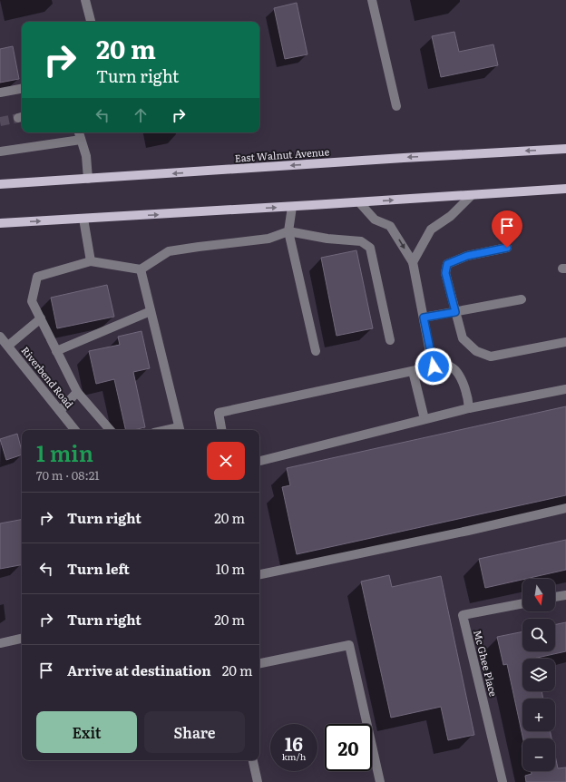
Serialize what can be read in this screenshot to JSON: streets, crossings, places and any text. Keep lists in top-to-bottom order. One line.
{"streets":{"main road":["East Walnut Avenue"],"street":["Riverbend Road","Mc Ghee Place"]},"north":"bottom","page":{"turn":["20 m","Turn right"],"heading":["1 min","70 m · 08:21"],"list":[{"name":"Turn right","value":"20 m"},{"name":"Turn left","value":"10 m"},{"name":"Turn right","value":"20 m"},{"name":"Arrive at destination","value":"20 m"}],"map_buttons":["+","−"],"buttons":["Exit","Share"],"speed":"16 km/h","limit":"20"}}
